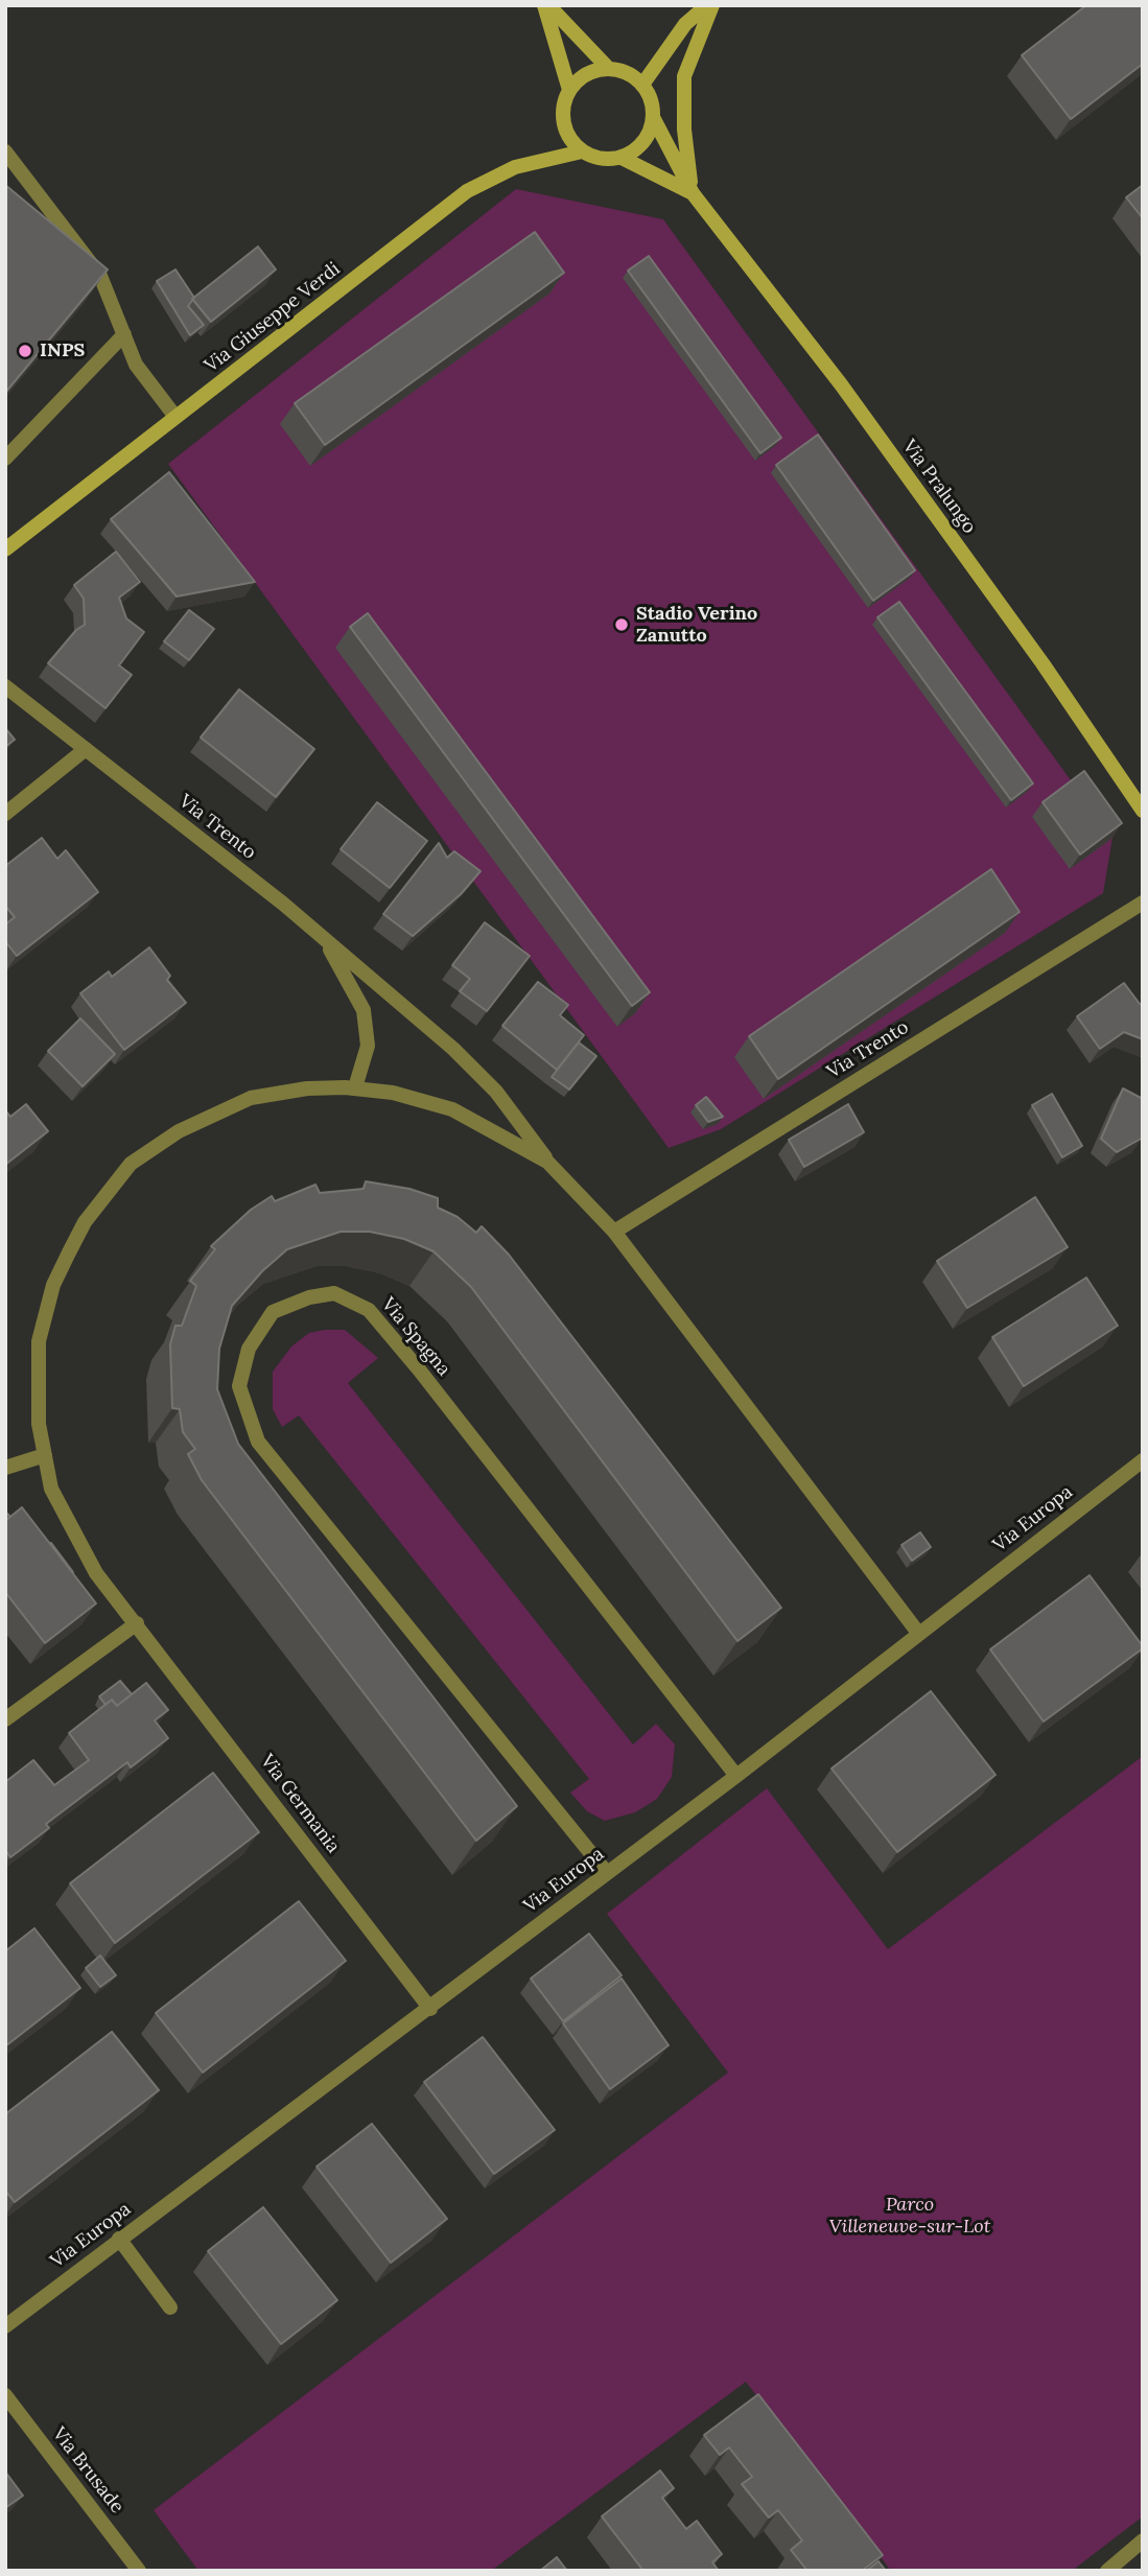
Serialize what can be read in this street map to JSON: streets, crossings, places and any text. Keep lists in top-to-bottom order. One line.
{"streets":{"street":["Via Giuseppe Verdi","Via Pralungo","Via Trento","Via Spagna","Via Europa","Via Germania","Via Brusade"]},"crossings":[["Via Giuseppe Verdi","Via Pralungo"],["Via Trento","Via Europa"],["Via Trento","Via Germania"],["Via Spagna","Via Europa"],["Via Europa","Via Germania"]],"parks":["Parco Villeneuve-sur-Lot"],"places":["INPS","Stadio Verino Zanutto"]}
